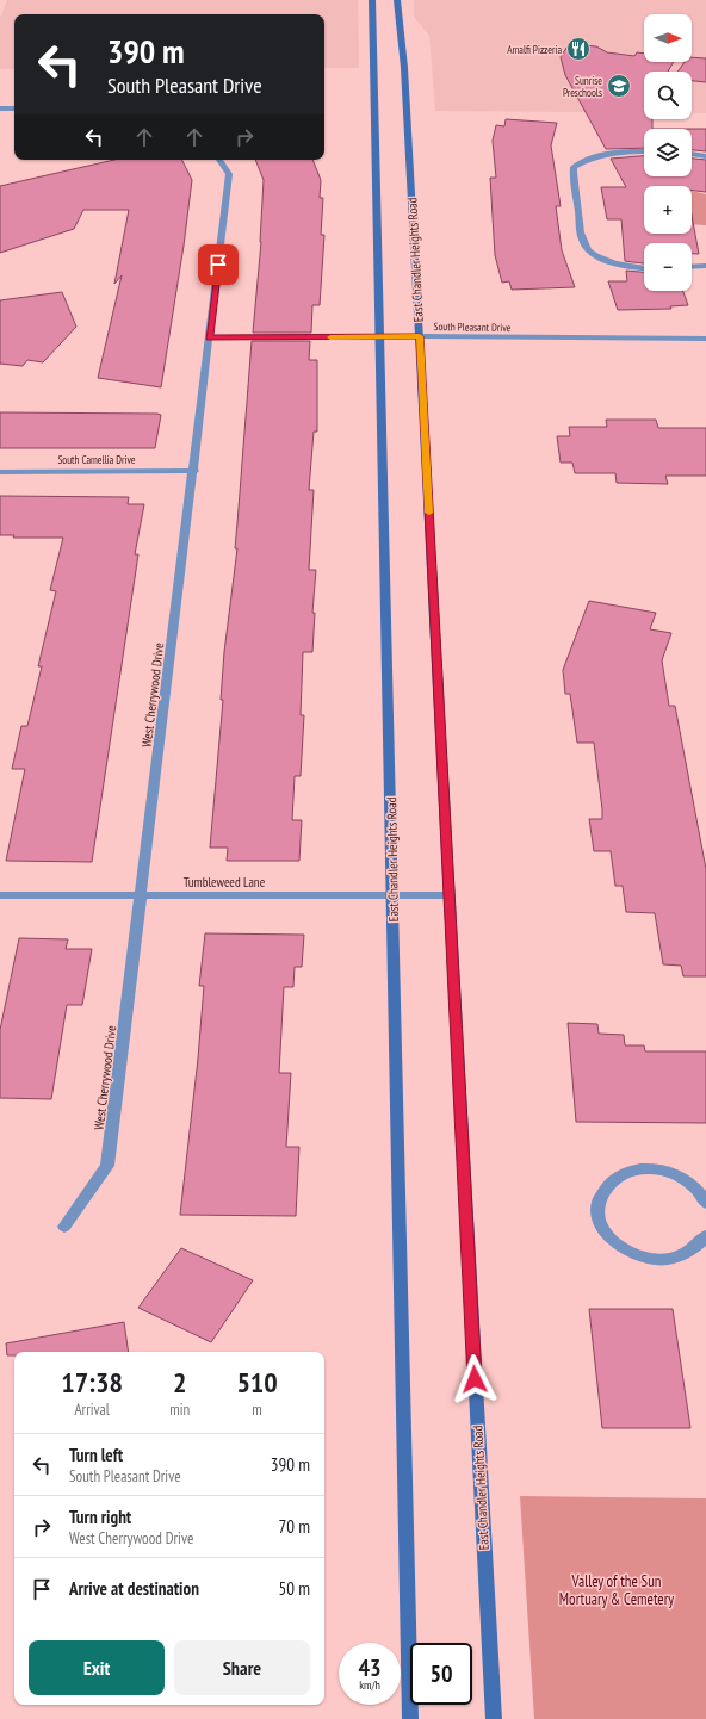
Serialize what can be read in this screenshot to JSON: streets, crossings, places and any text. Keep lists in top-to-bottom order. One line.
{"streets":{"main road":["East Chandler Heights Road"],"street":["South Pleasant Drive","South Camellia Drive","West Cherrywood Drive","Tumbleweed Lane"]},"crossings":[["East Chandler Heights Road","South Pleasant Drive"],["East Chandler Heights Road","Tumbleweed Lane"],["South Pleasant Drive","West Cherrywood Drive"],["South Camellia Drive","West Cherrywood Drive"],["West Cherrywood Drive","Tumbleweed Lane"]],"parks":["Valley of the Sun Mortuary & Cemetery"],"places":{"restaurant":["Amalfi Pizzeria"],"school or university":["Sunrise Preschools"]},"north":"right","page":{"map_buttons":["+","−"],"turn":["390 m","South Pleasant Drive"],"eta":["17:38","Arrival","2","min","510","m"],"list":[{"name":"Turn left","note":"South Pleasant Drive","value":"390 m"},{"name":"Turn right","note":"West Cherrywood Drive","value":"70 m"},{"name":"Arrive at destination","value":"50 m"}],"buttons":["Exit","Share"],"speed":"43 km/h","limit":"50"}}
